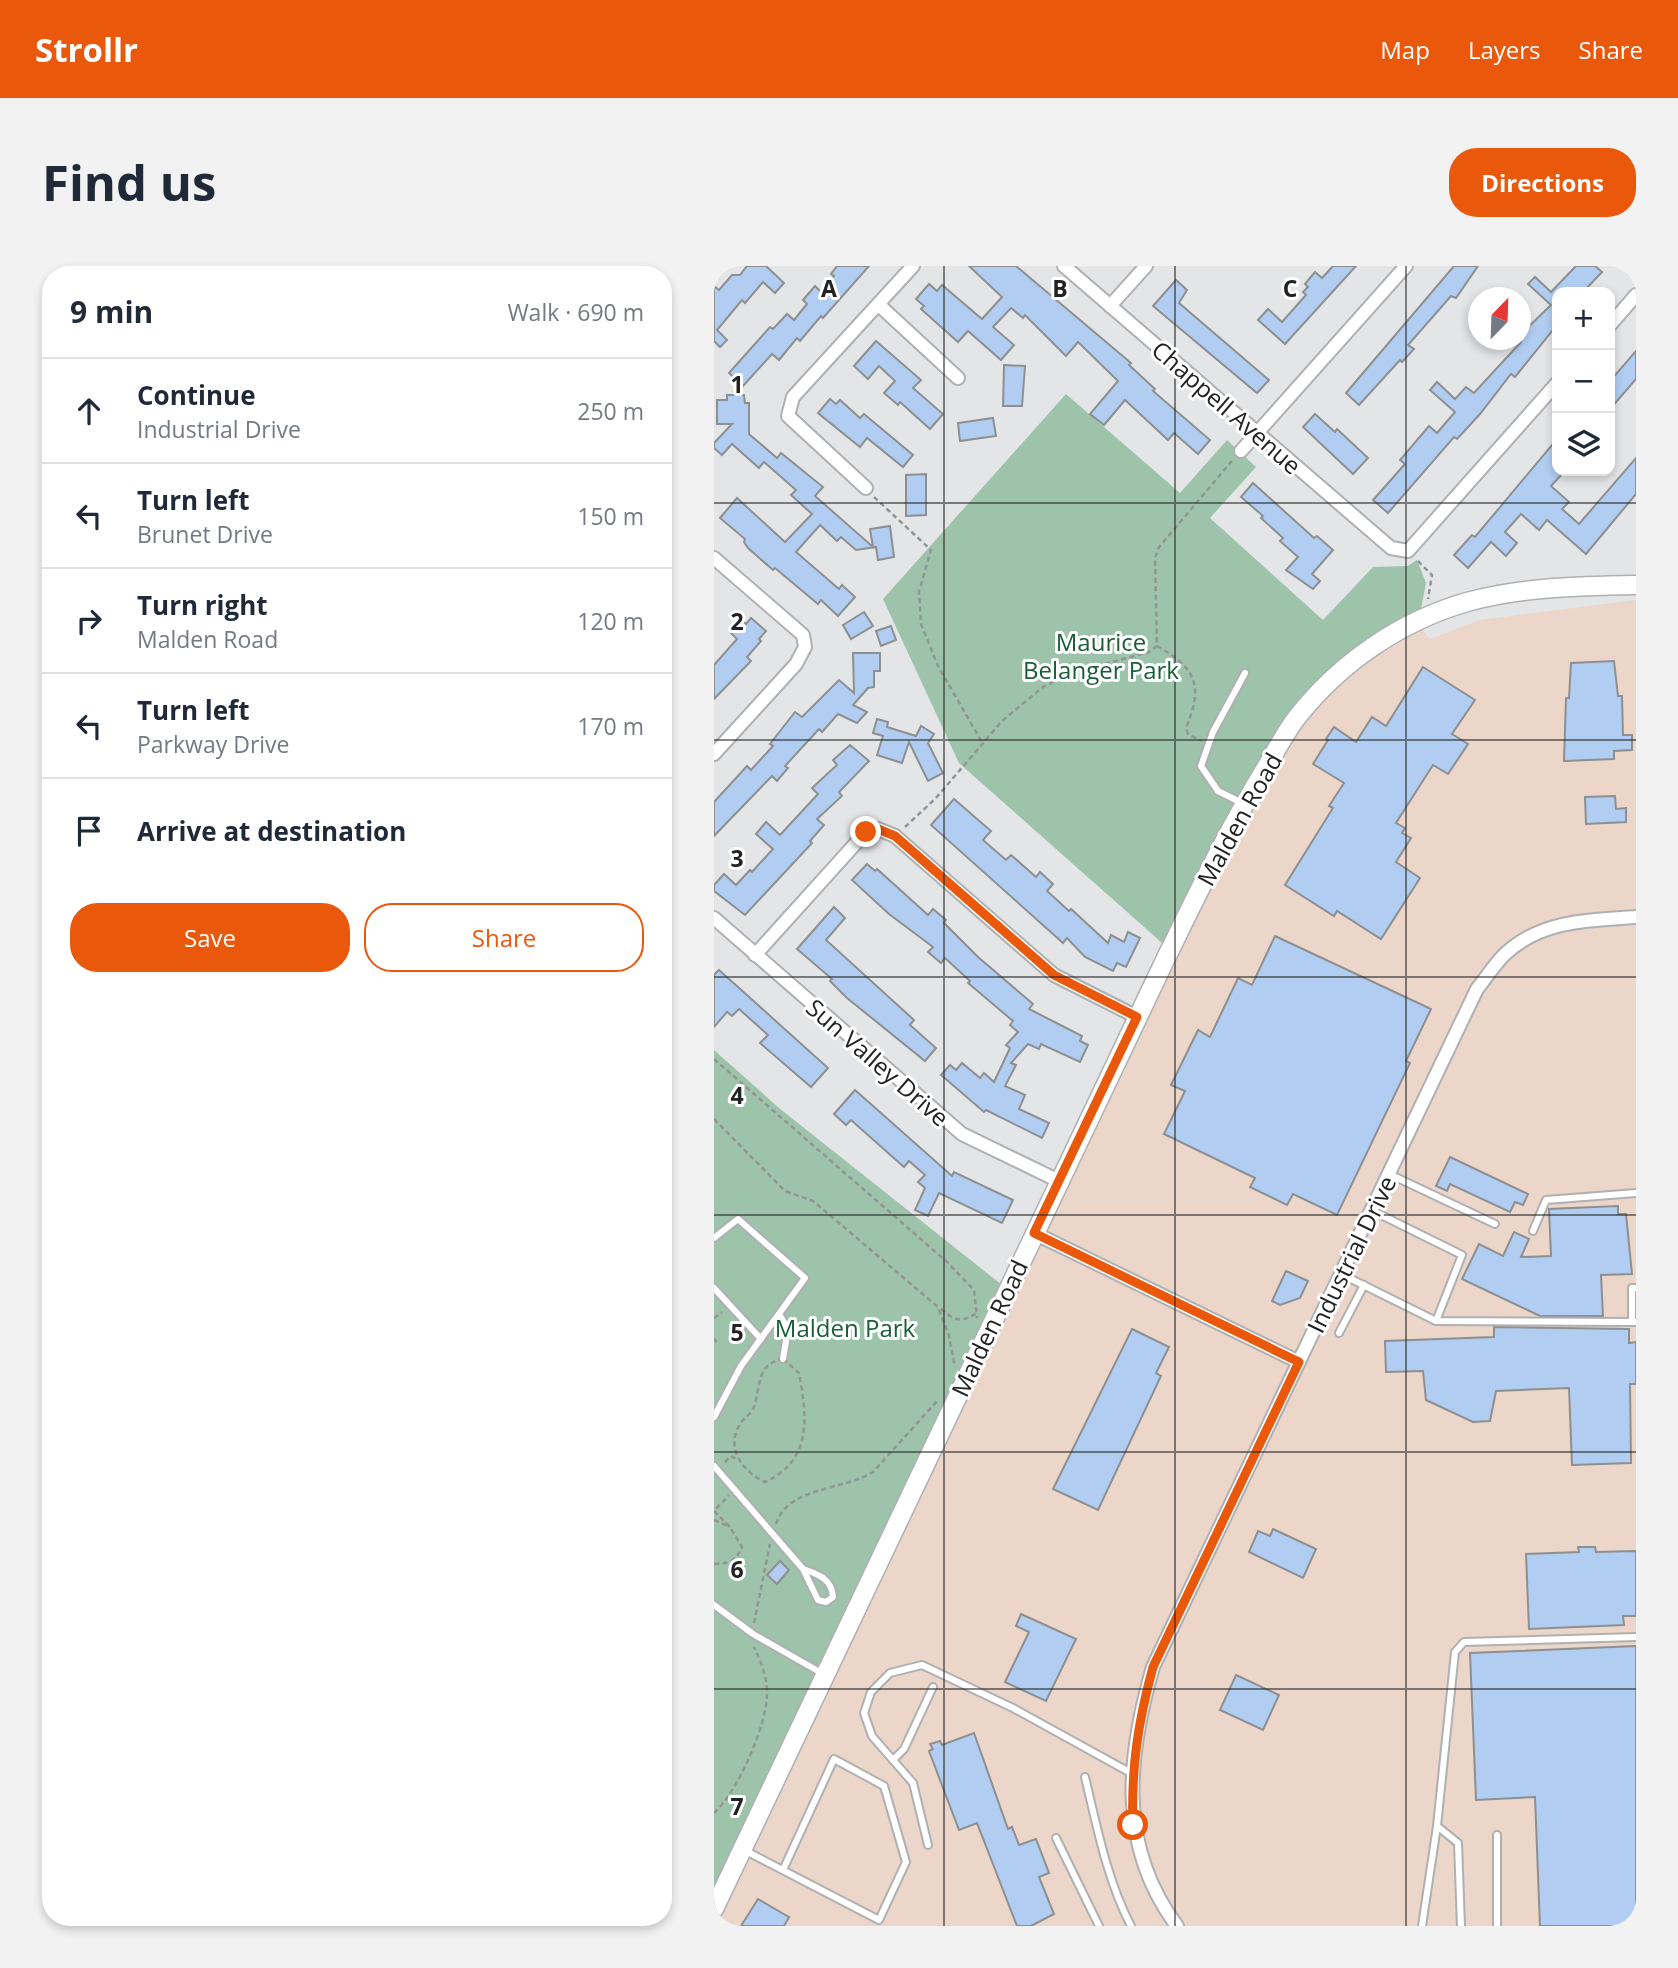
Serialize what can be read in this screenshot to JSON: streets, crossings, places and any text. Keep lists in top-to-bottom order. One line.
{"streets":{"main road":["Malden Road"],"street":["Chappell Avenue","Sun Valley Drive","Industrial Drive"]},"crossings":[["Malden Road","Sun Valley Drive"]],"parks":["Maurice Belanger Park","Malden Park"],"north":"top right","page":{"header":"Strollr","nav":["Map","Layers","Share"],"buttons":["Directions",["Save","Share"]],"title":"Find us","heading":["9 min","Walk · 690 m"],"map_buttons":["+","−"],"list":[["Continue","Industrial Drive","250 m"],["Turn left","Brunet Drive","150 m"],["Turn right","Malden Road","120 m"],["Turn left","Parkway Drive","170 m"],"Arrive at destination"]},"grid":{"columns":["A","B","C"],"rows":["1","2","3","4","5","6","7"]}}
